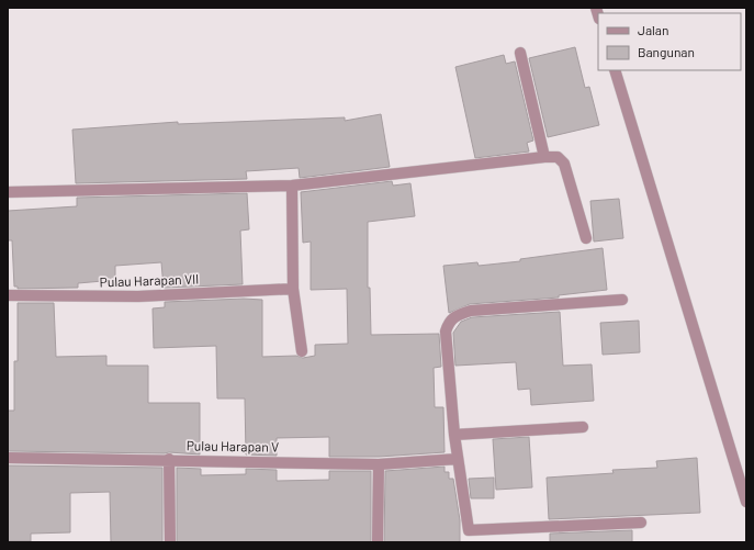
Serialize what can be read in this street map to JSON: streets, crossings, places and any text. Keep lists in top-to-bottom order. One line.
{"streets":{"street":["Pulau Harapan VII","Pulau Harapan V"]},"legend":["Jalan","Bangunan"]}
